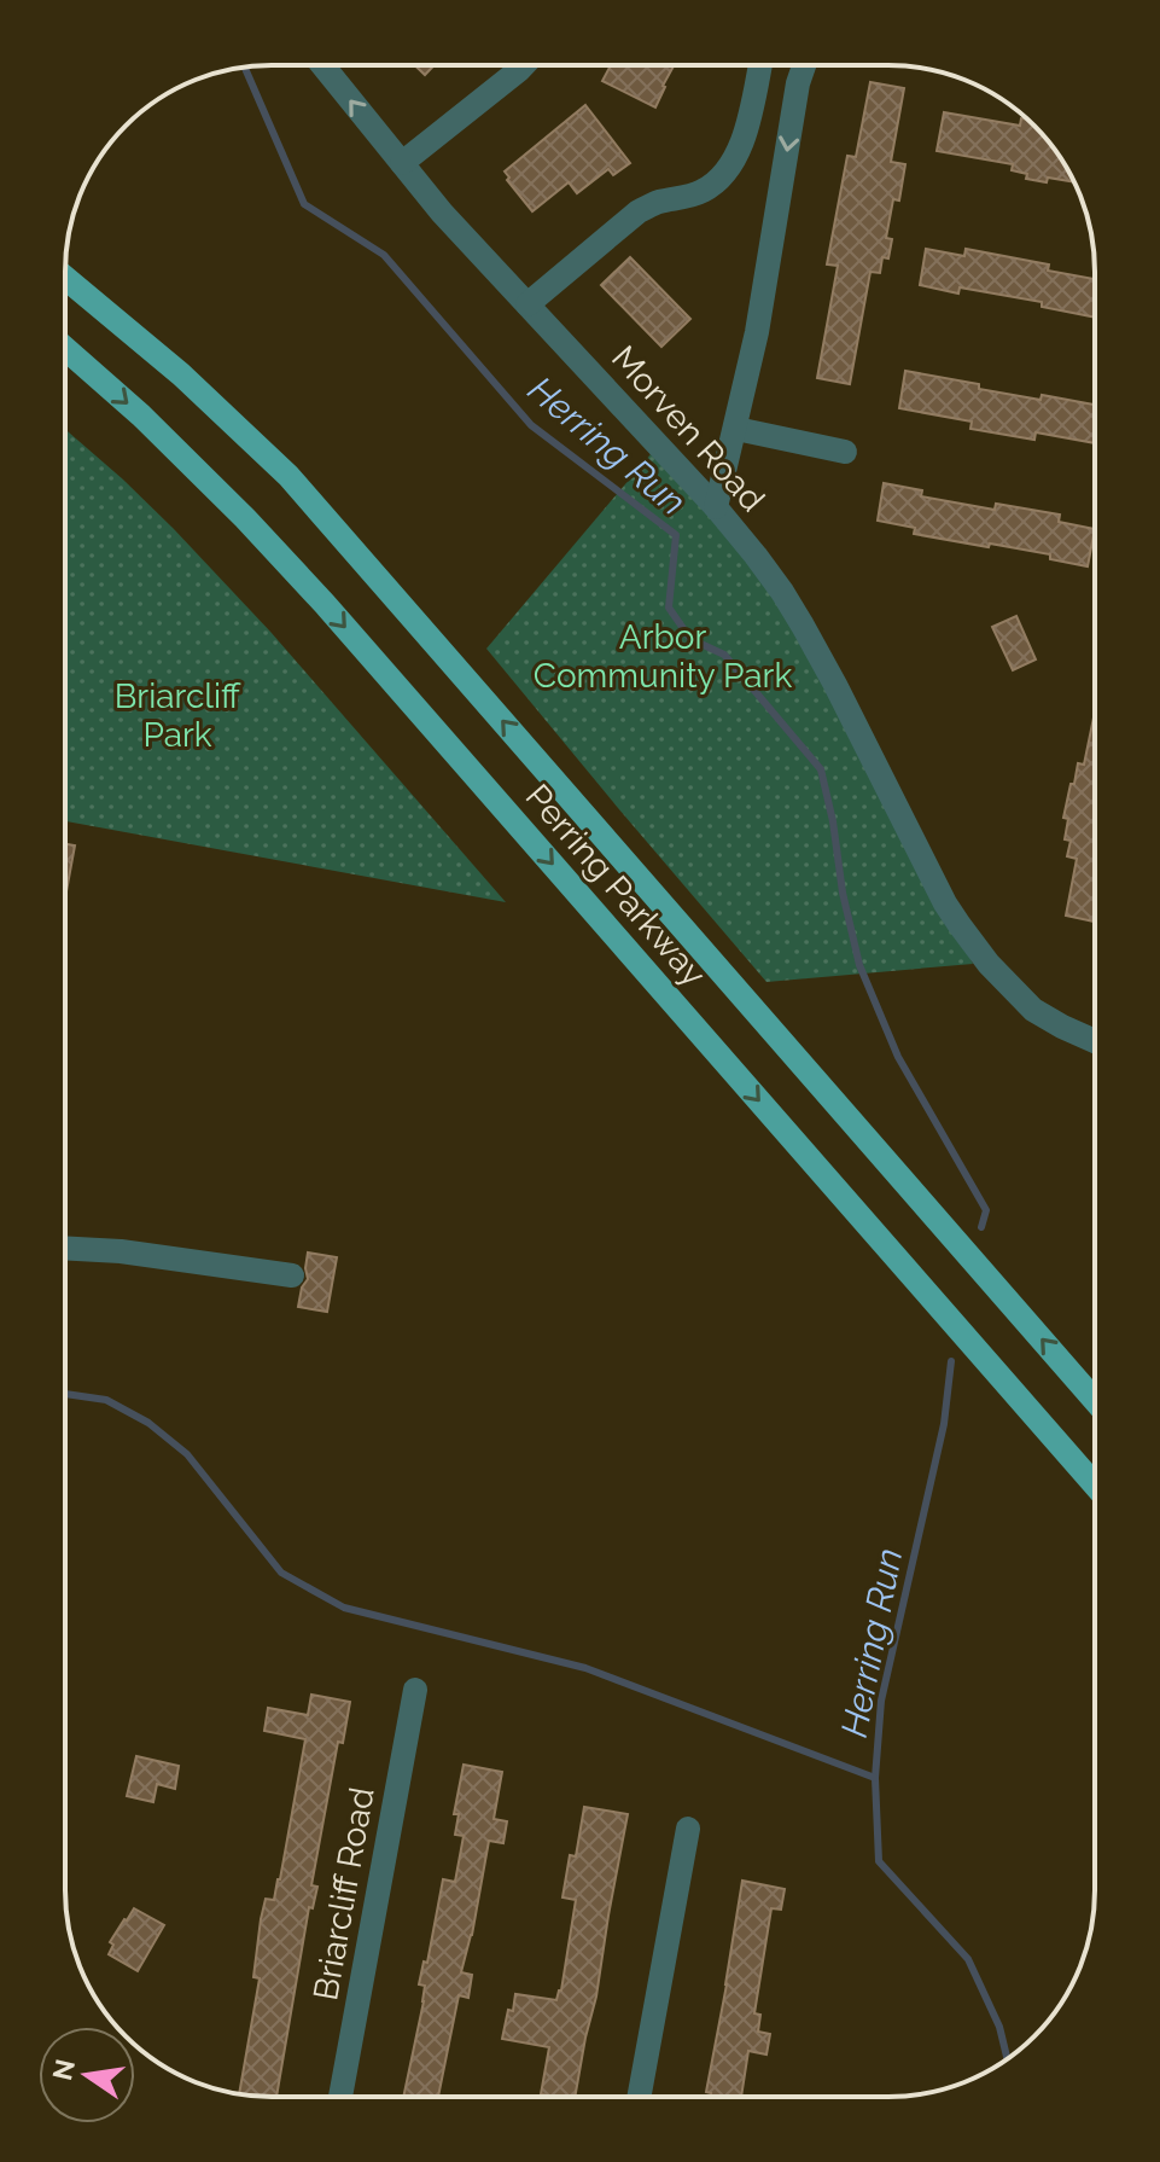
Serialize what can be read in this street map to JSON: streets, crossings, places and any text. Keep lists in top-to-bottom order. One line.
{"streets":{"main road":["Perring Parkway"],"street":["Morven Road","Briarcliff Road"]},"water":["Herring Run"],"parks":["Arbor Community Park","Briarcliff Park"],"north":"left"}
